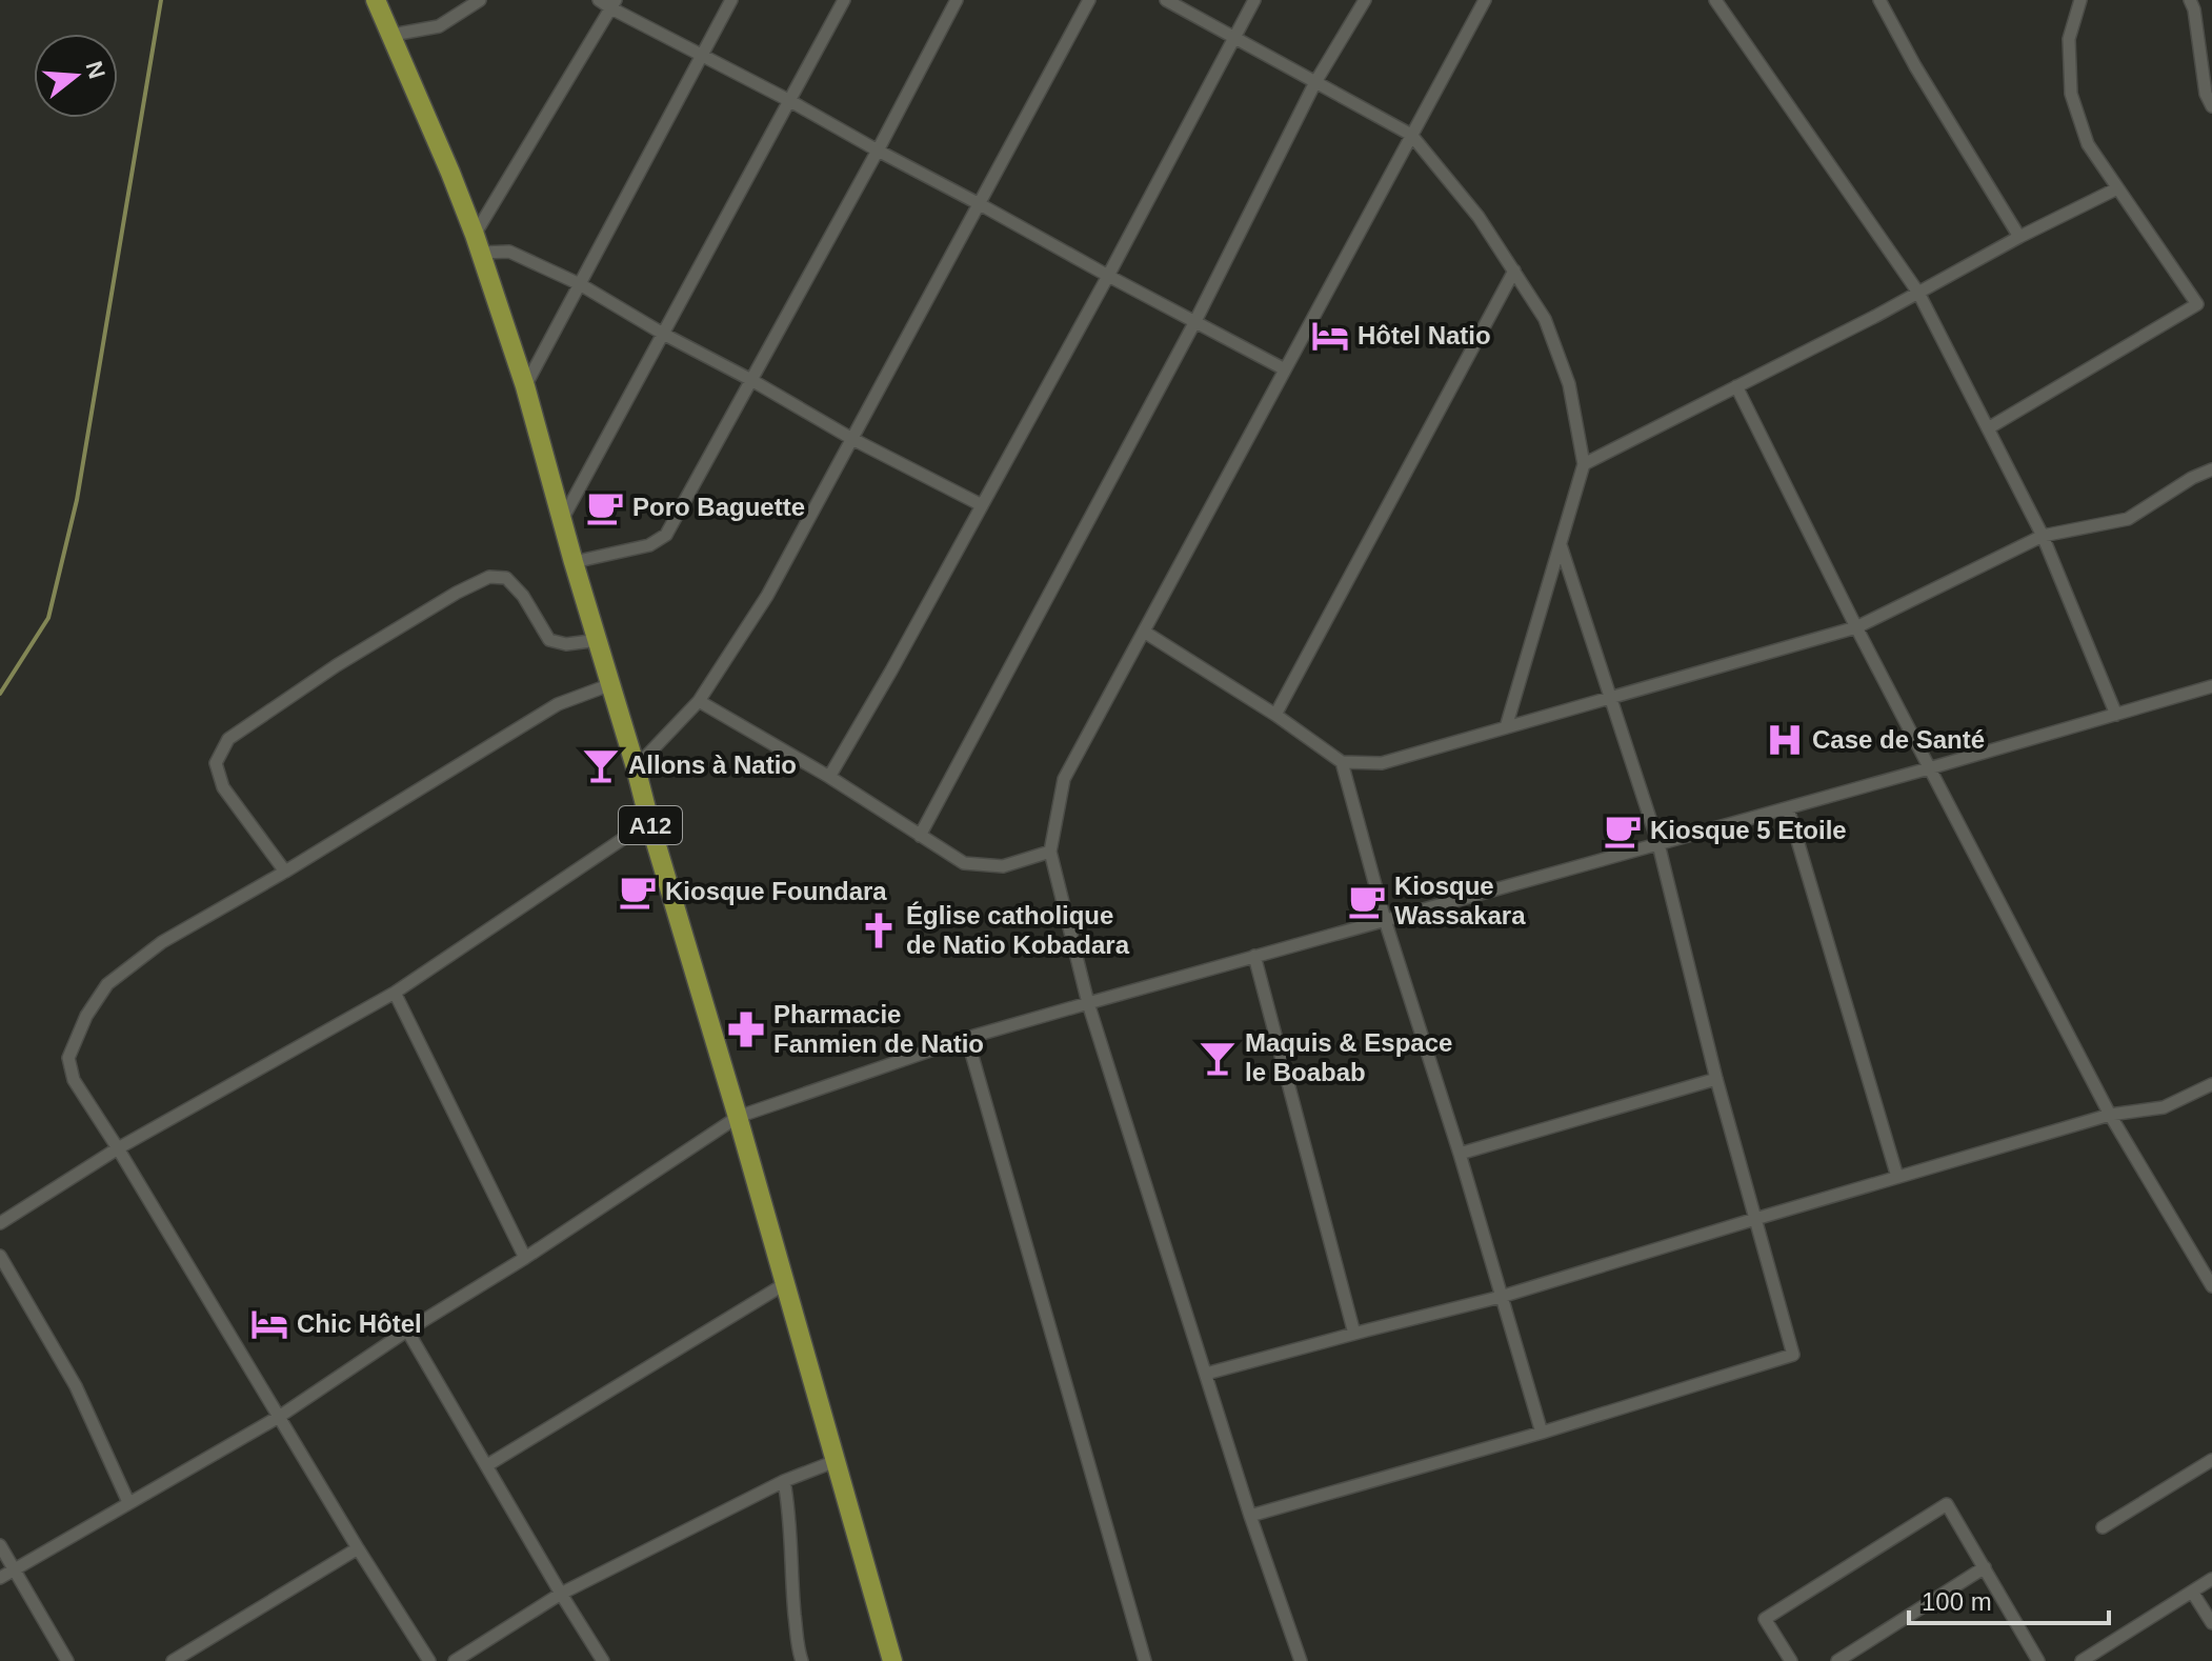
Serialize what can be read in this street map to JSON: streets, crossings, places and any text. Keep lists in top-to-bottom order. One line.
{"streets":{"main road":["A12"]},"places":{"hotel":["Hôtel Natio","Chic Hôtel"],"cafe":["Poro Baguette","Kiosque 5 Etoile","Kiosque Foundara","Kiosque Wassakara"],"hospital":["Case de Santé"],"bar":["Allons à Natio","Maquis & Espace le Boabab"],"church":["Église catholique de Natio Kobadara"],"pharmacy":["Pharmacie Fanmien de Natio"]},"scale_bar":"100 m","north":"right"}
